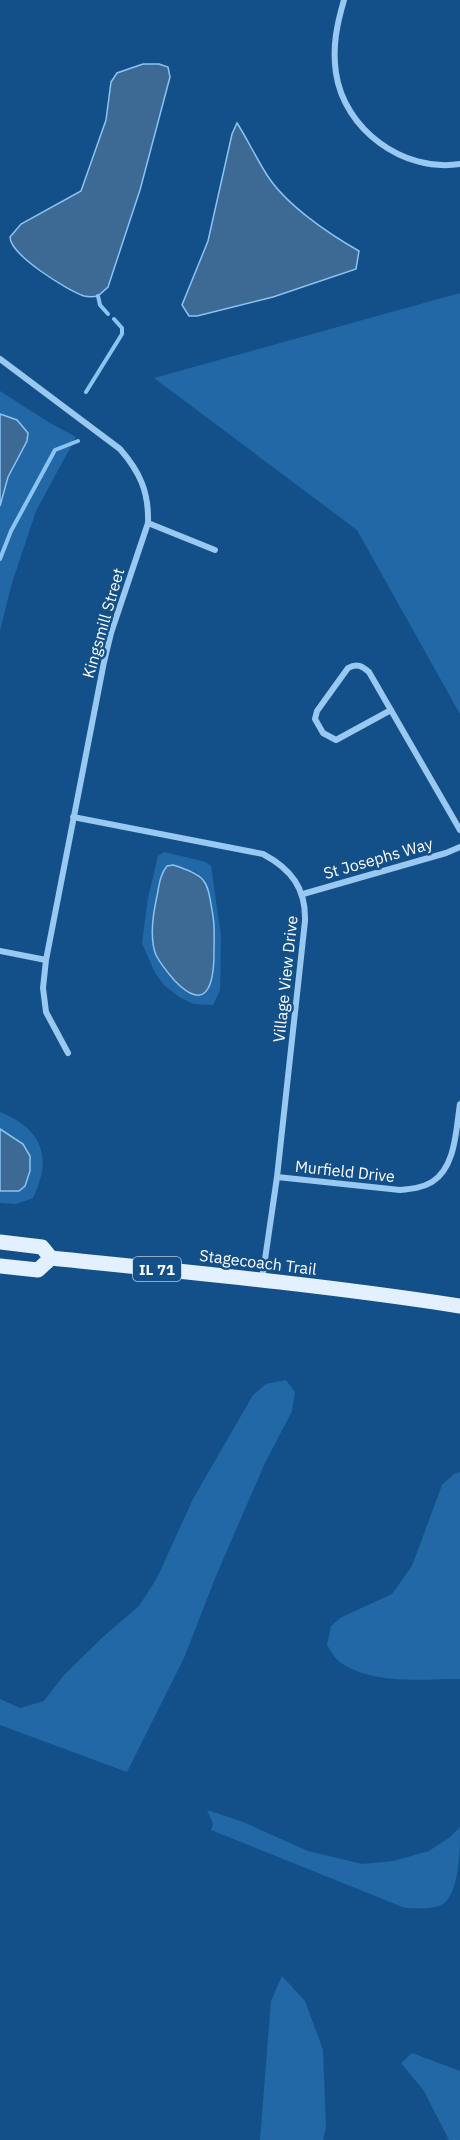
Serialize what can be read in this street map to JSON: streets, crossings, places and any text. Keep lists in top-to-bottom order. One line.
{"streets":{"main road":["Stagecoach Trail","IL 71"],"street":["Kingsmill Street","St Josephs Way","Village View Drive","Murfield Drive"]},"crossings":[["Kingsmill Street","Village View Drive"],["St Josephs Way","Village View Drive"],["Village View Drive","Murfield Drive"],["Village View Drive","Stagecoach Trail"]]}
